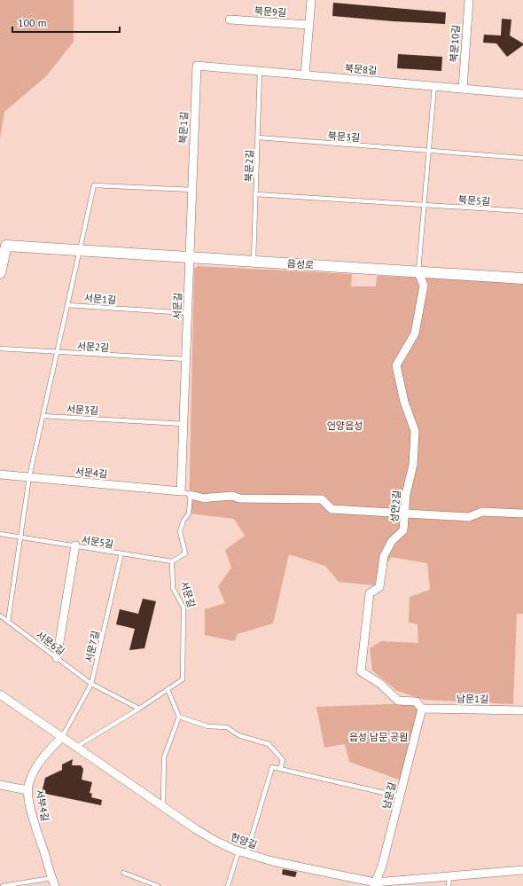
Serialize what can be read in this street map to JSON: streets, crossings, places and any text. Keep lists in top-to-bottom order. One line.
{"streets":{"street":["북문9길","북문10길","북문8길","북문1길","읍성로","서문길","서문4길","성안2길","남문1길","남문길","서부4길","헌양길"],"lane":["북문3길","북문2길","북문5길","서문1길","서문2길","서문3길","서문5길","서문6길","서문7길"]},"crossings":[["북문10길","북문8길"],["북문8길","북문1길"],["북문8길","북문2길"],["북문1길","읍성로"],["북문1길","서문길"],["북문3길","북문2길"],["북문2길","읍성로"],["읍성로","서문1길"],["읍성로","서문길"],["읍성로","성안2길"],["서문1길","서문길"],["서문길","서문2길"],["서문길","서문3길"],["서문길","서문4길"],["서문길","서문5길"],["서문길","서문6길"],["서문길","헌양길"],["성안2길","남문1길"],["성안2길","남문길"],["서문5길","서문7길"],["서문6길","서문7길"],["서문7길","서부4길"],["서문7길","헌양길"],["남문1길","남문길"],["남문길","헌양길"],["서부4길","헌양길"]],"parks":["언양읍성","읍성 남문 공원"],"scale_bar":"100 m"}
